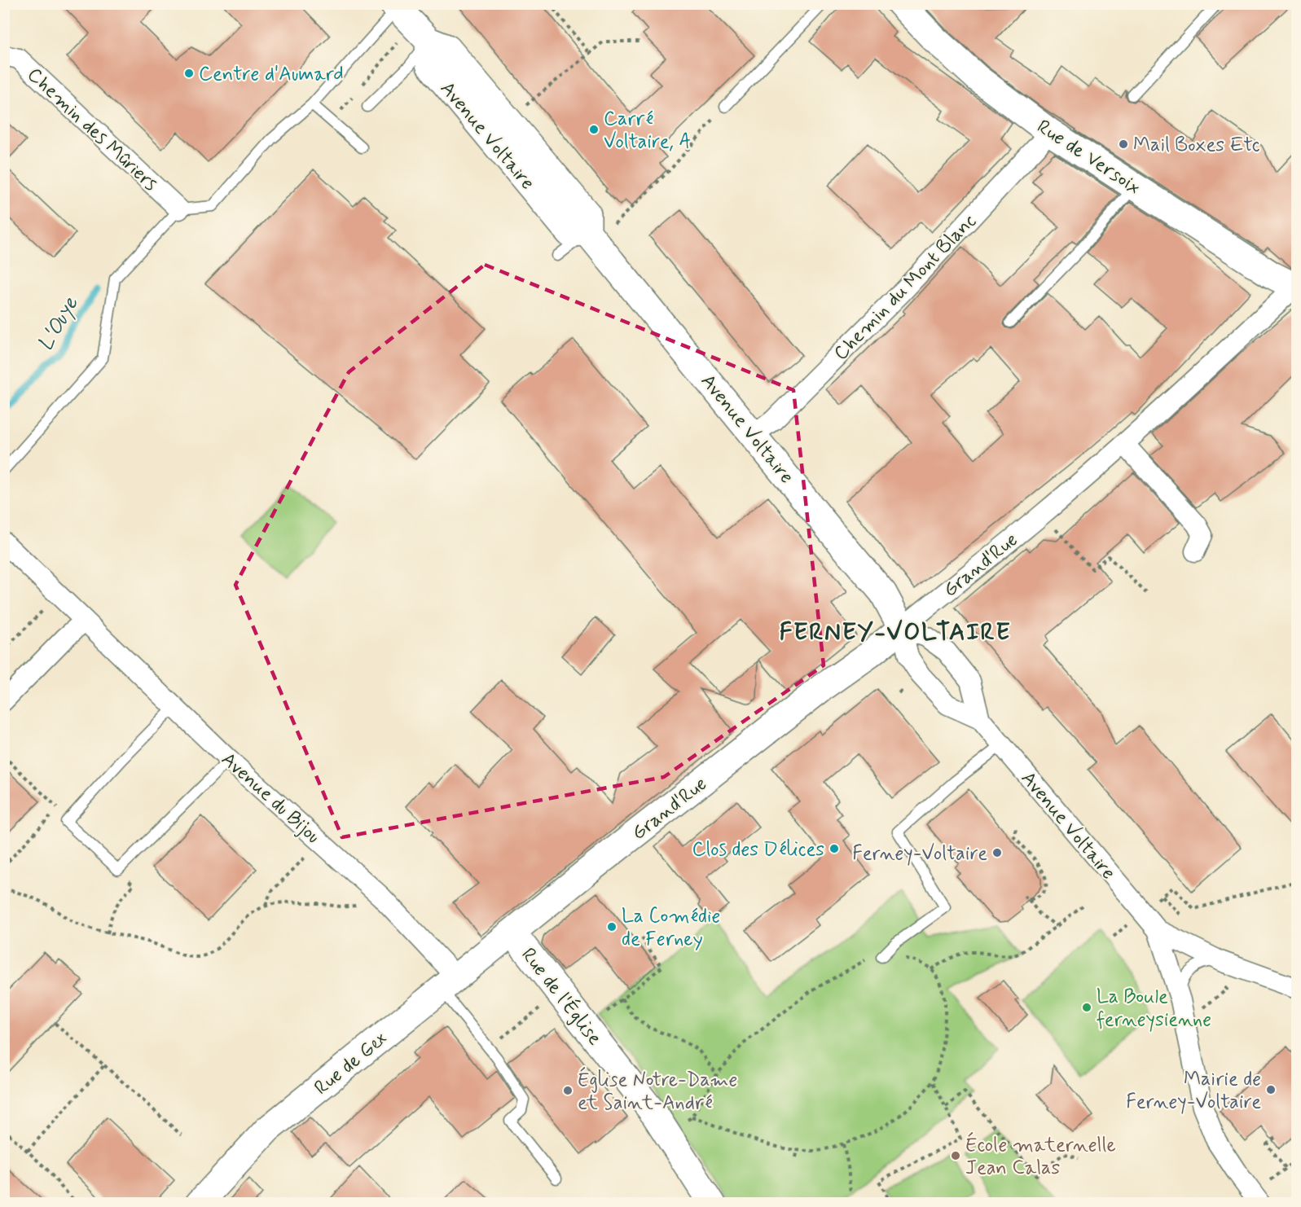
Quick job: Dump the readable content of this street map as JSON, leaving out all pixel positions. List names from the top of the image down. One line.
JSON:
{"streets":{"main road":["Avenue Voltaire","Rue de Versoix","Grand'Rue","Rue de l'Église","Rue de Gex"],"street":["Chemin des Mûriers","Chemin du Mont Blanc","Avenue du Bijou"]},"crossings":[["Avenue Voltaire","Chemin du Mont Blanc"],["Avenue Voltaire","Grand'Rue"],["Rue de Versoix","Chemin du Mont Blanc"],["Rue de Versoix","Grand'Rue"],["Grand'Rue","Rue de l'Église"],["Grand'Rue","Rue de Gex"],["Avenue du Bijou","Rue de Gex"],["Rue de l'Église","Rue de Gex"]],"districts":["FERNEY-VOLTAIRE"],"water":["L'Ouye"],"places":["Centre d'Aumard","Carré Voltaire, A","Mail Boxes Etc","Clos des Délices","Ferney-Voltaire","La Comédie de Ferney","La Boule ferneysienne","Mairie de Ferney-Voltaire","Église Notre-Dame et Saint-André","École maternelle Jean Calas"]}
